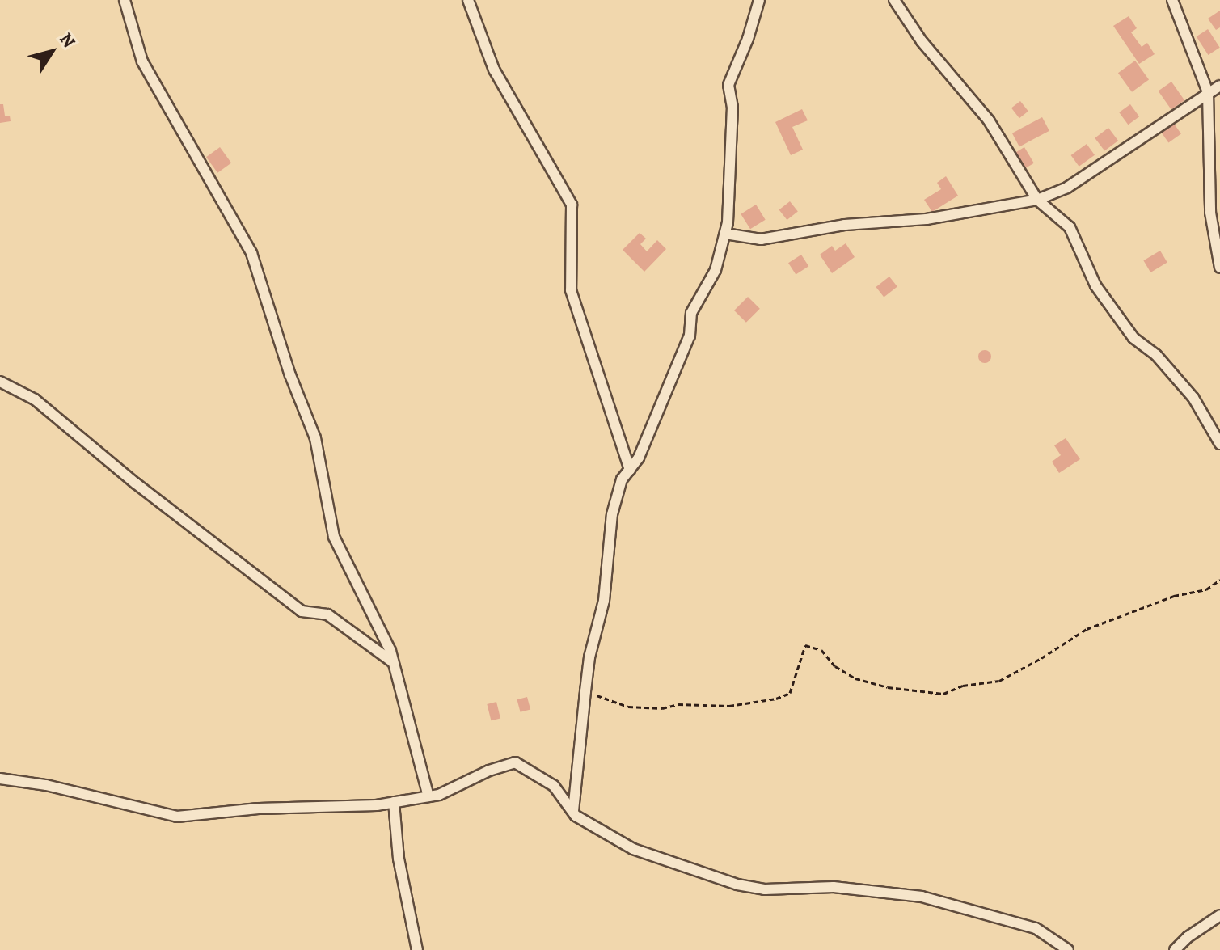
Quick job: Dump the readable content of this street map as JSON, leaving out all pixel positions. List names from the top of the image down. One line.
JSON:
{"north":"top right"}
